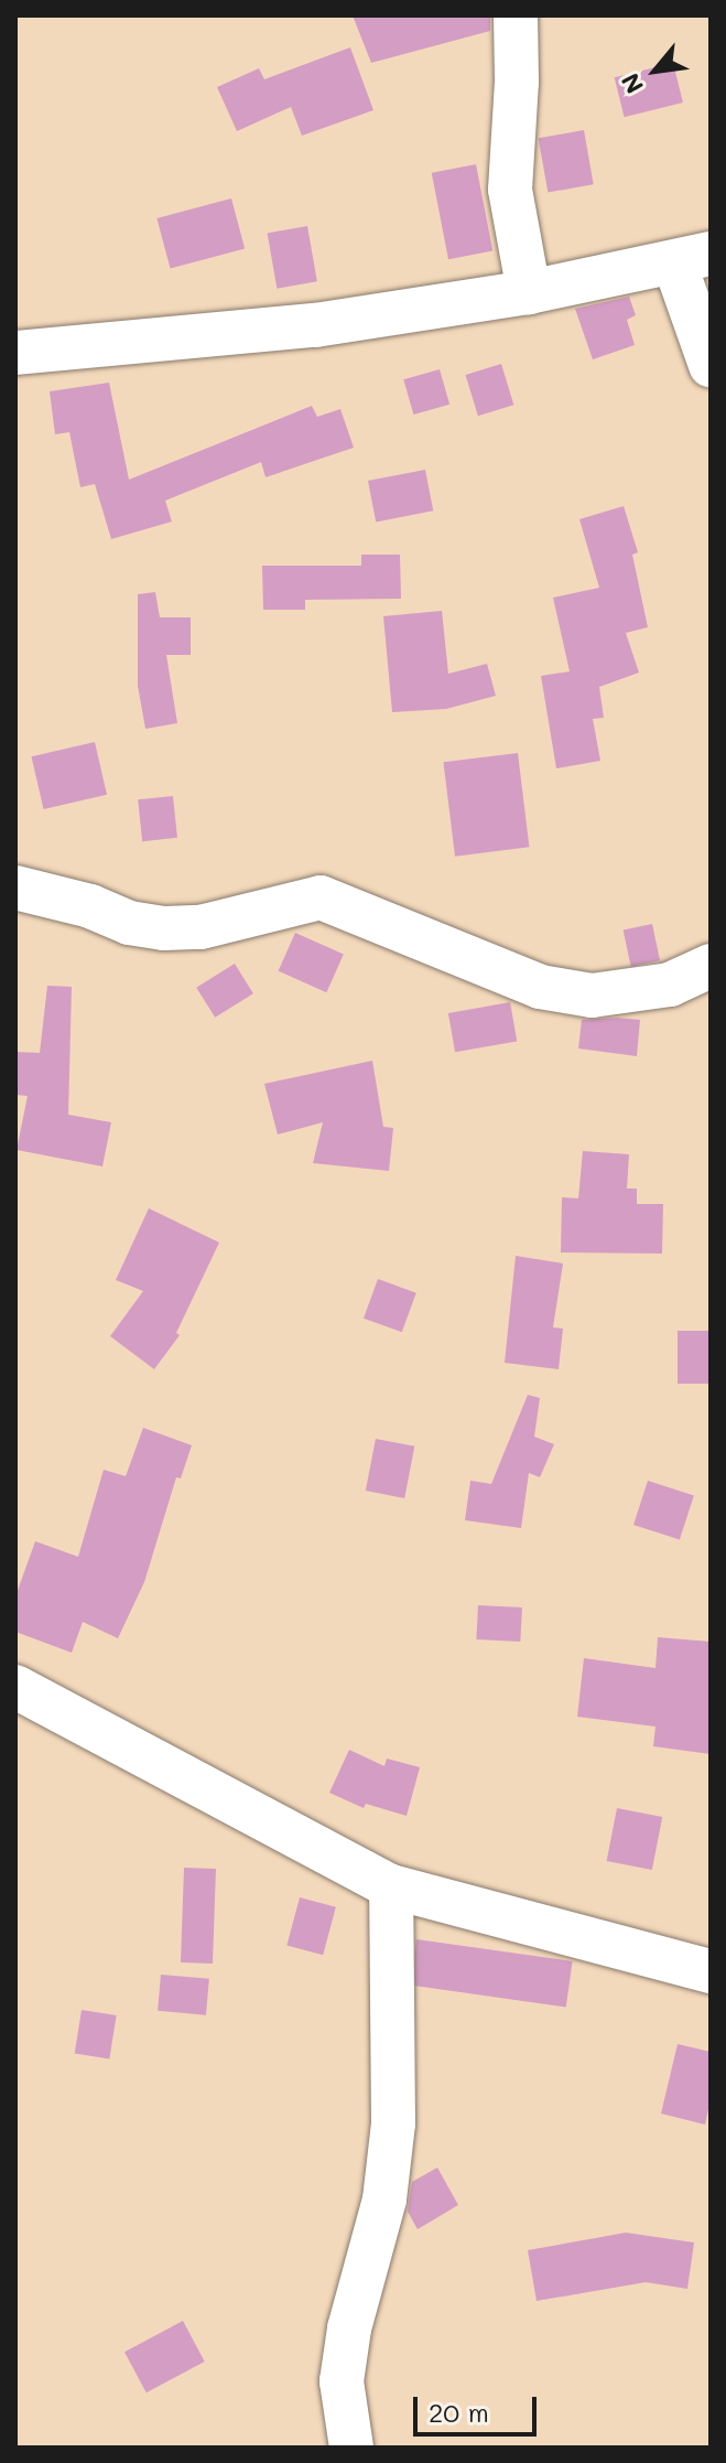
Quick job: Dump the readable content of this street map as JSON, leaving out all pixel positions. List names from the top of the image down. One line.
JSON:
{"scale_bar":"20 m","north":"bottom left"}
